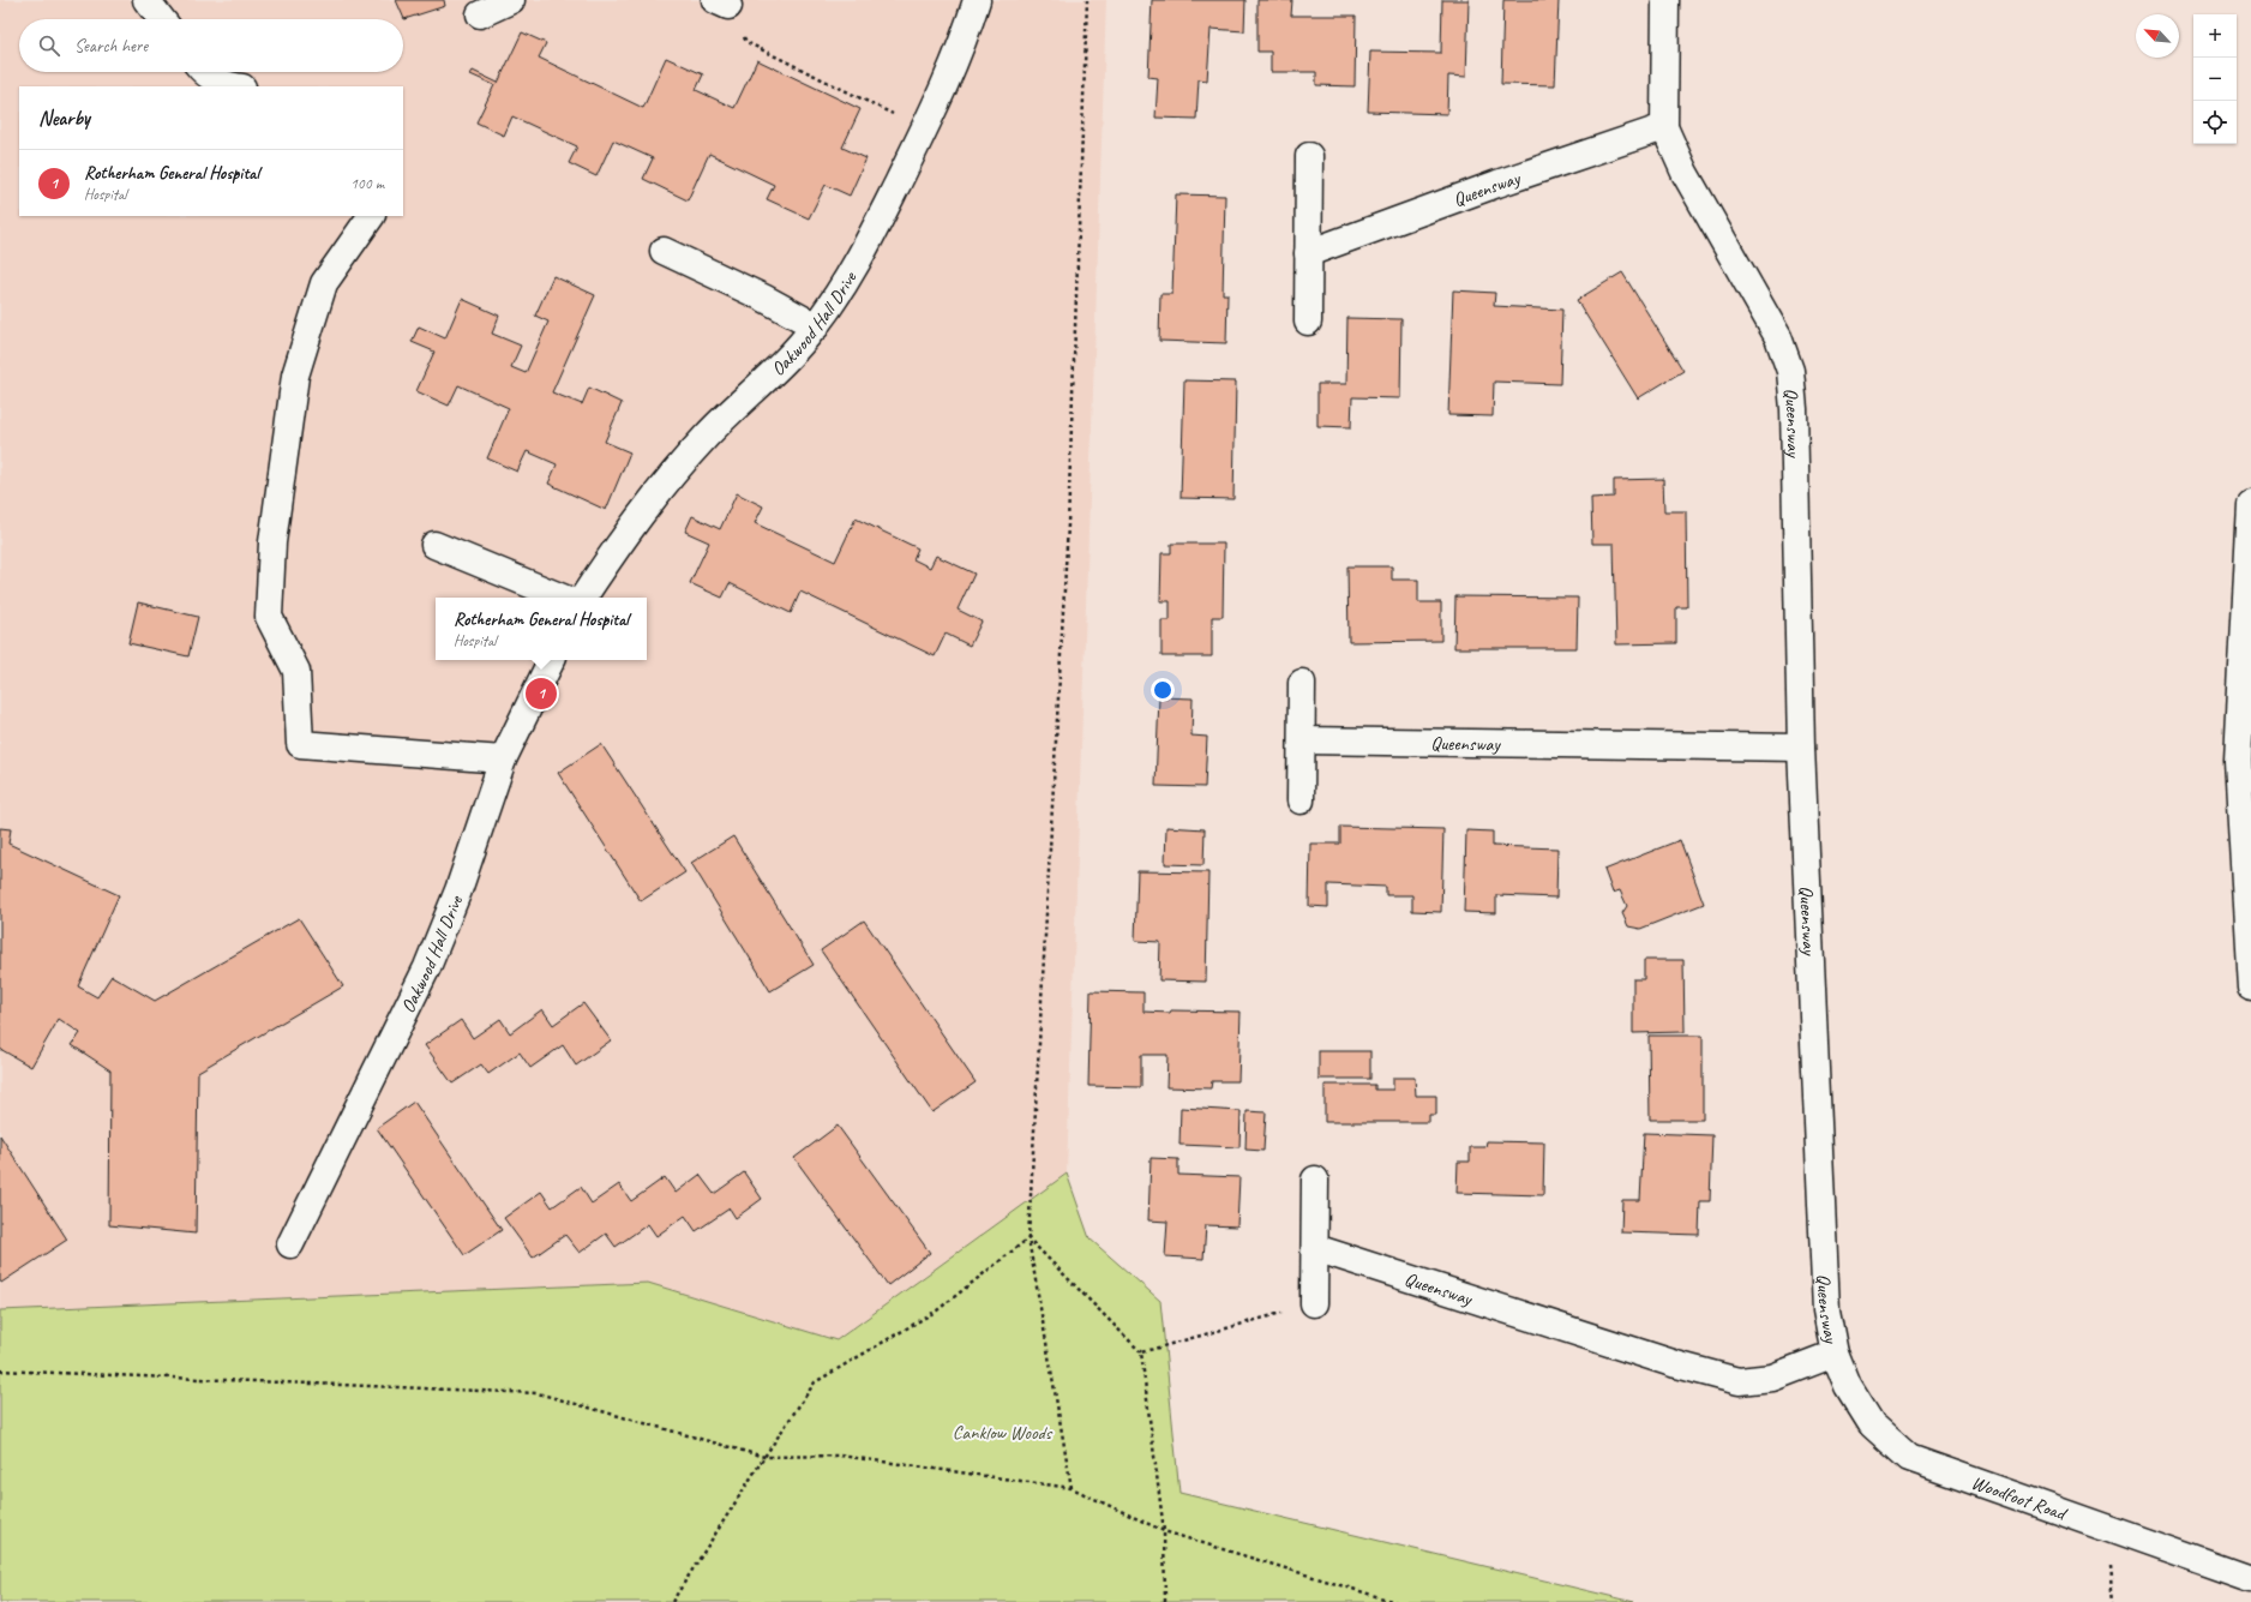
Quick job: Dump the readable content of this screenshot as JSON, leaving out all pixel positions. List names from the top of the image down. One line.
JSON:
{"streets":{"street":["Queensway","Oakwood Hall Drive","Woodfoot Road"]},"crossings":[["Queensway","Woodfoot Road"]],"parks":["Canklow Woods"],"north":"top left","page":{"map_buttons":["+","−"],"search":"Search here","heading":"Nearby","list":[{"mark":"1","name":"Rotherham General Hospital","note":"Hospital","value":"100 m"}],"popup":["Rotherham General Hospital","Hospital"],"pins":"1"}}
